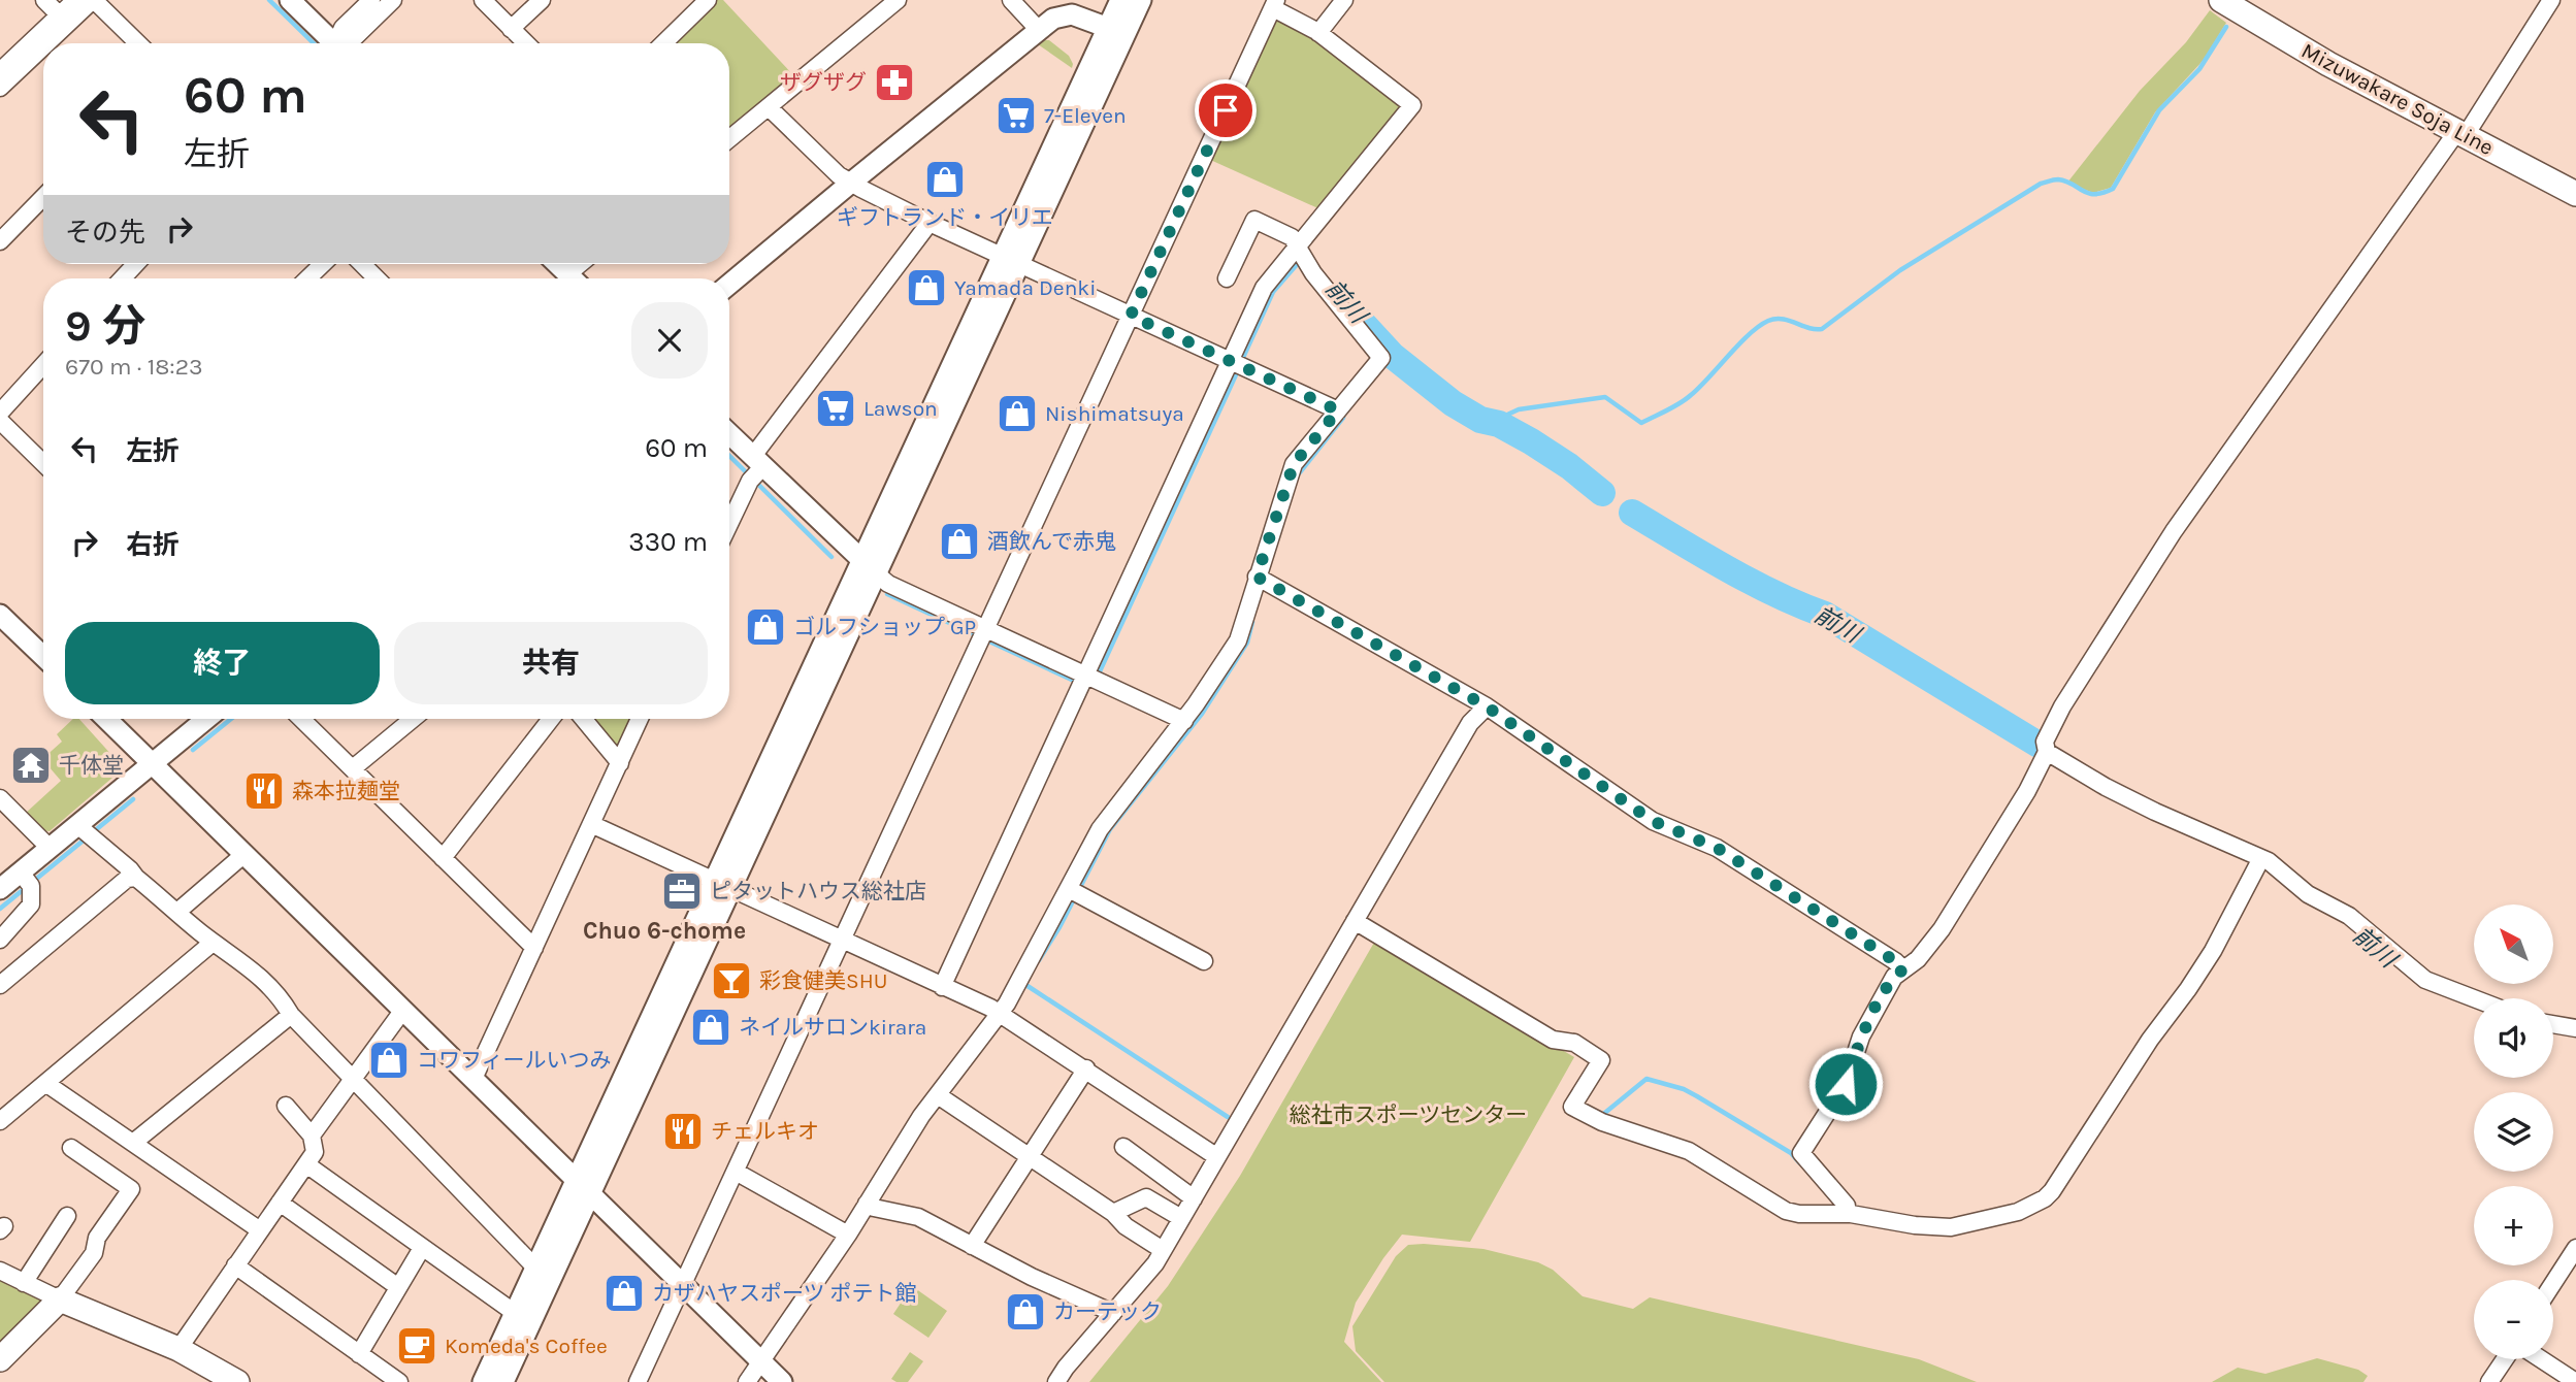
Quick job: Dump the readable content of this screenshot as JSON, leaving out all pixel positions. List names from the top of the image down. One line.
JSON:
{"streets":{"main road":["Mizuwakare Soja Line"]},"districts":["Chuo 6-chome"],"water":["前川"],"parks":["総社市スポーツセンター"],"places":{"pharmacy":["ザグザグ"],"supermarket":["7-Eleven","Lawson"],"shop":["ギフトランド・イリエ","Yamada Denki","Nishimatsuya","酒飲んで赤鬼","ゴルフショップ GP","ネイルサロンkirara","コワフィールいつみ","カザハヤスポーツ ポテト館","カーテック"],"temple":["千体堂"],"restaurant":["森本拉麺堂","チェルキオ"],"office":["ピタットハウス総社店"],"bar":["彩食健美SHU"],"cafe":["Komeda's Coffee"]},"north":"top left","page":{"turn":["60 m","左折"],"then":"その先","heading":["9 分","670 m · 18:23"],"list":[{"name":"左折","value":"60 m"},{"name":"右折","value":"330 m"}],"buttons":["終了","共有"],"map_buttons":["+","−"]}}
